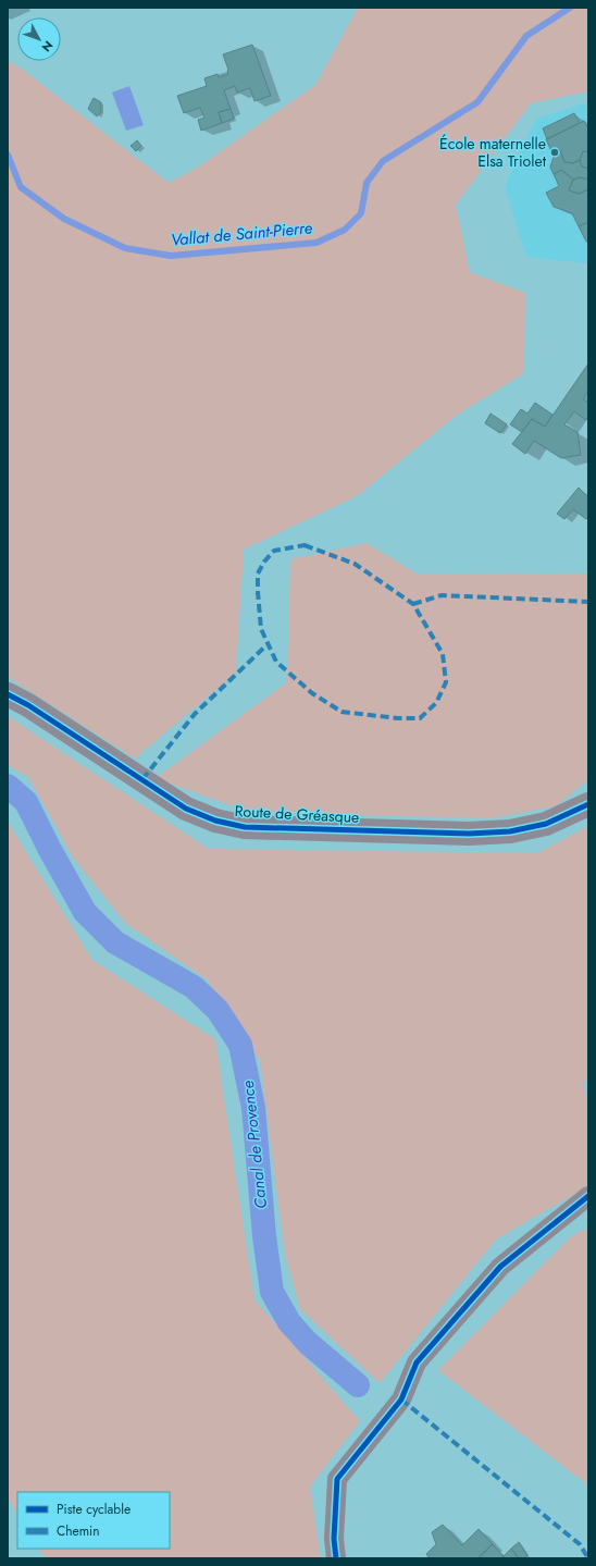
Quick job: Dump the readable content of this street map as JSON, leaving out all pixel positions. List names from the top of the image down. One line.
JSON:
{"streets":{"street":["Route de Gréasque"]},"water":["Vallat de Saint-Pierre","Canal de Provence"],"places":["École maternelle Elsa Triolet"],"legend":["Piste cyclable","Chemin"],"north":"bottom right"}
